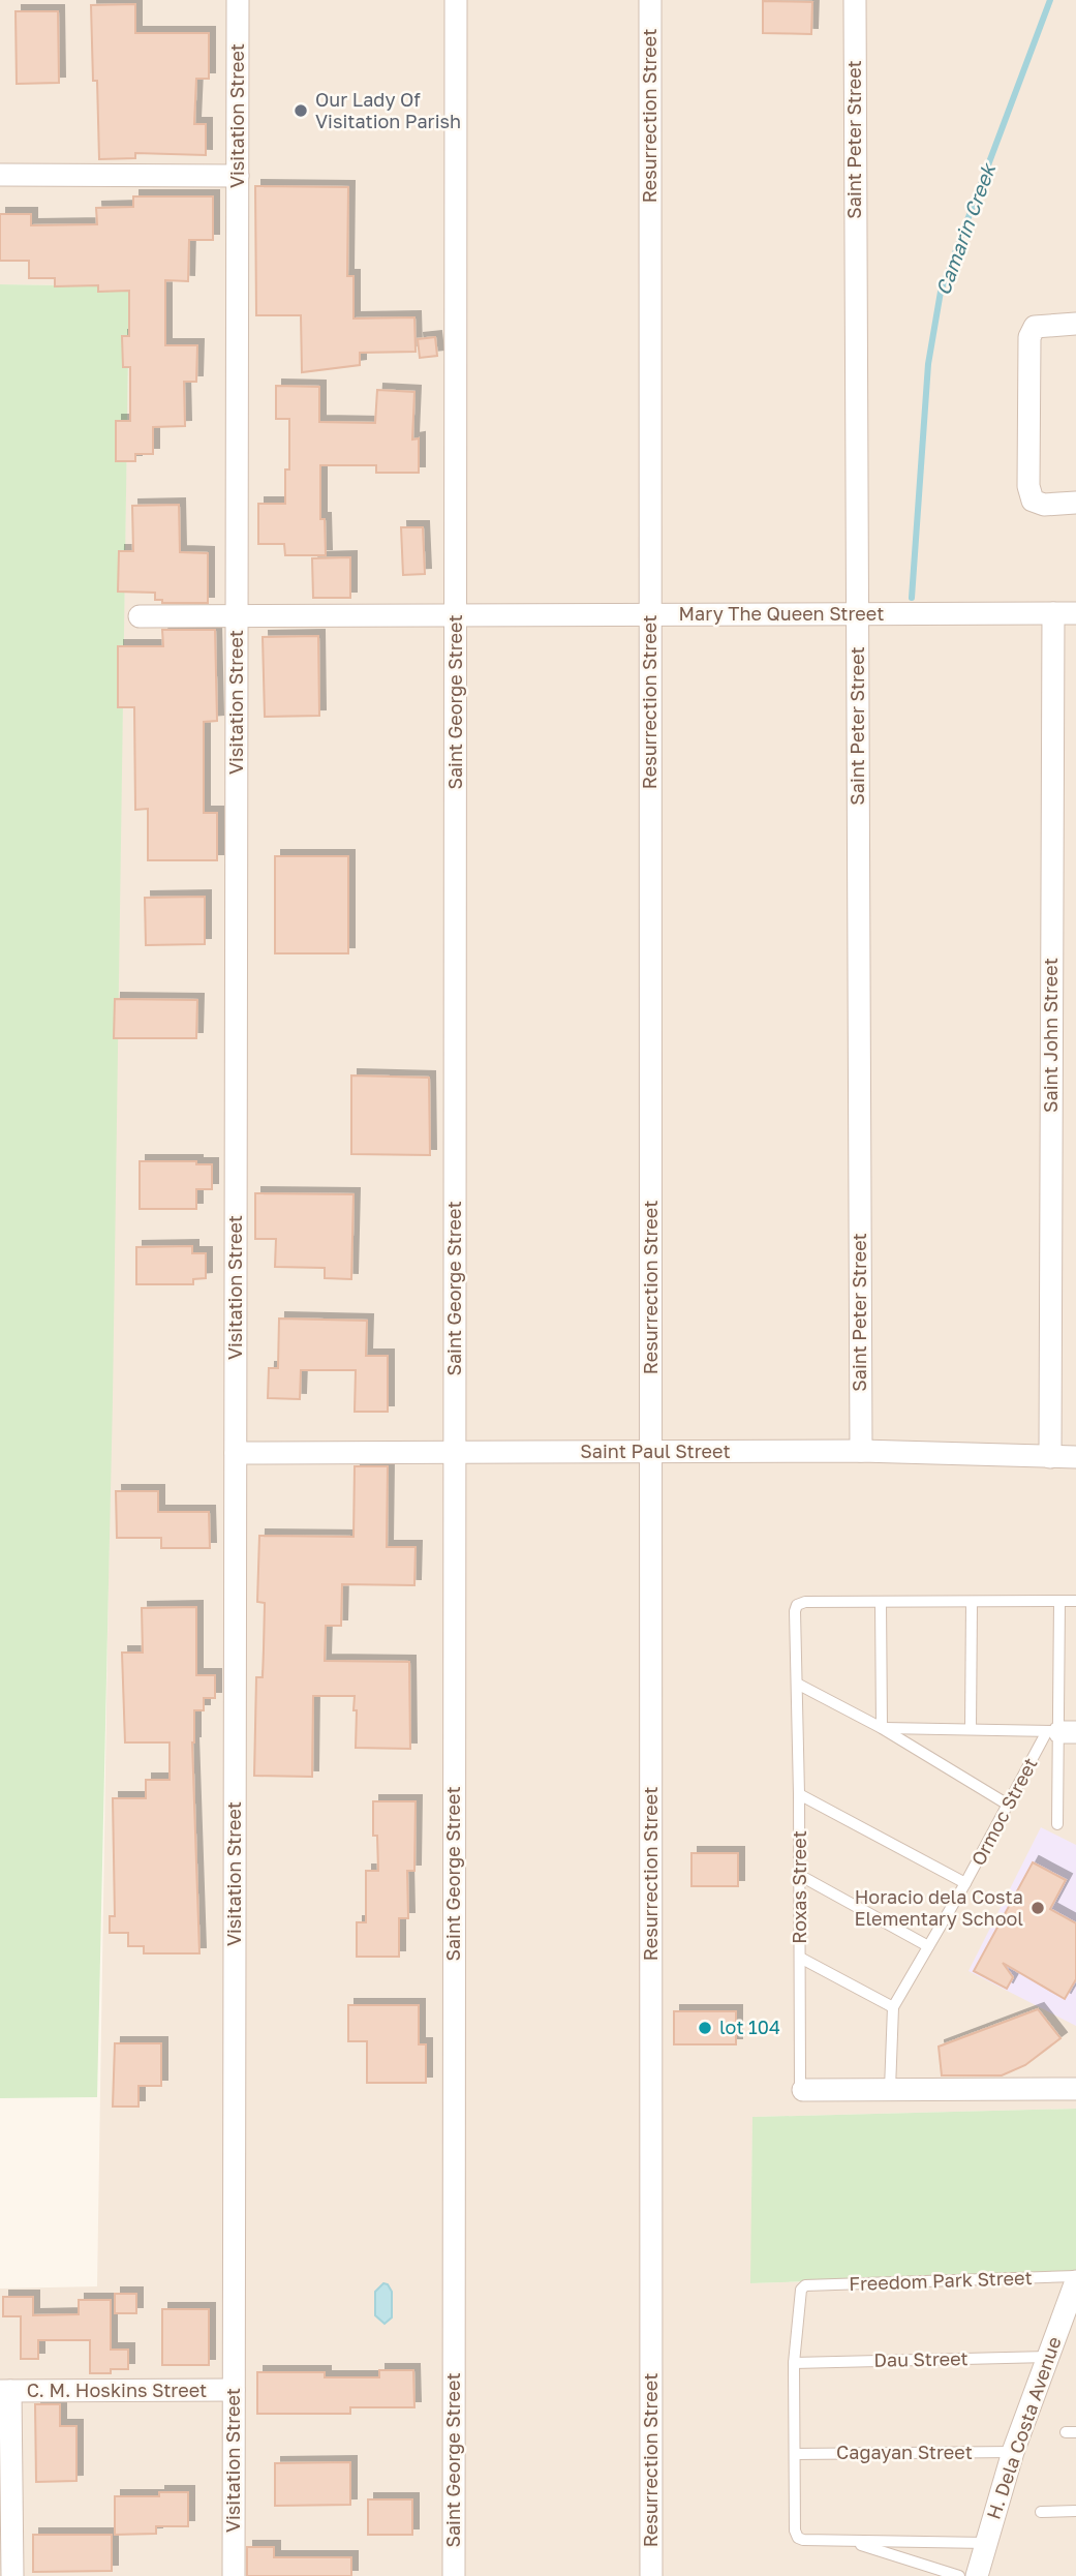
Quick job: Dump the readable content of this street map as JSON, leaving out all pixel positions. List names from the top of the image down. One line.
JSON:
{"streets":{"street":["Visitation Street","Resurrection Street","Saint Peter Street","Mary The Queen Street","Saint George Street","Saint John Street","Saint Paul Street","C. M. Hoskins Street","H. Dela Costa Avenue"],"lane":["Ormoc Street","Roxas Street","Freedom Park Street","Dau Street","Cagayan Street"]},"crossings":[["Visitation Street","Mary The Queen Street"],["Visitation Street","Saint Paul Street"],["Visitation Street","C. M. Hoskins Street"],["Resurrection Street","Mary The Queen Street"],["Resurrection Street","Saint Paul Street"],["Saint Peter Street","Mary The Queen Street"],["Saint Peter Street","Saint Paul Street"],["Mary The Queen Street","Saint George Street"],["Mary The Queen Street","Saint John Street"],["Saint George Street","Saint Paul Street"],["Saint John Street","Saint Paul Street"],["Freedom Park Street","Dau Street"],["Freedom Park Street","H. Dela Costa Avenue"],["Dau Street","H. Dela Costa Avenue"],["H. Dela Costa Avenue","Cagayan Street"]],"water":["Camarin Creek"],"places":["Our Lady Of Visitation Parish","Horacio dela Costa Elementary School","lot 104"]}
